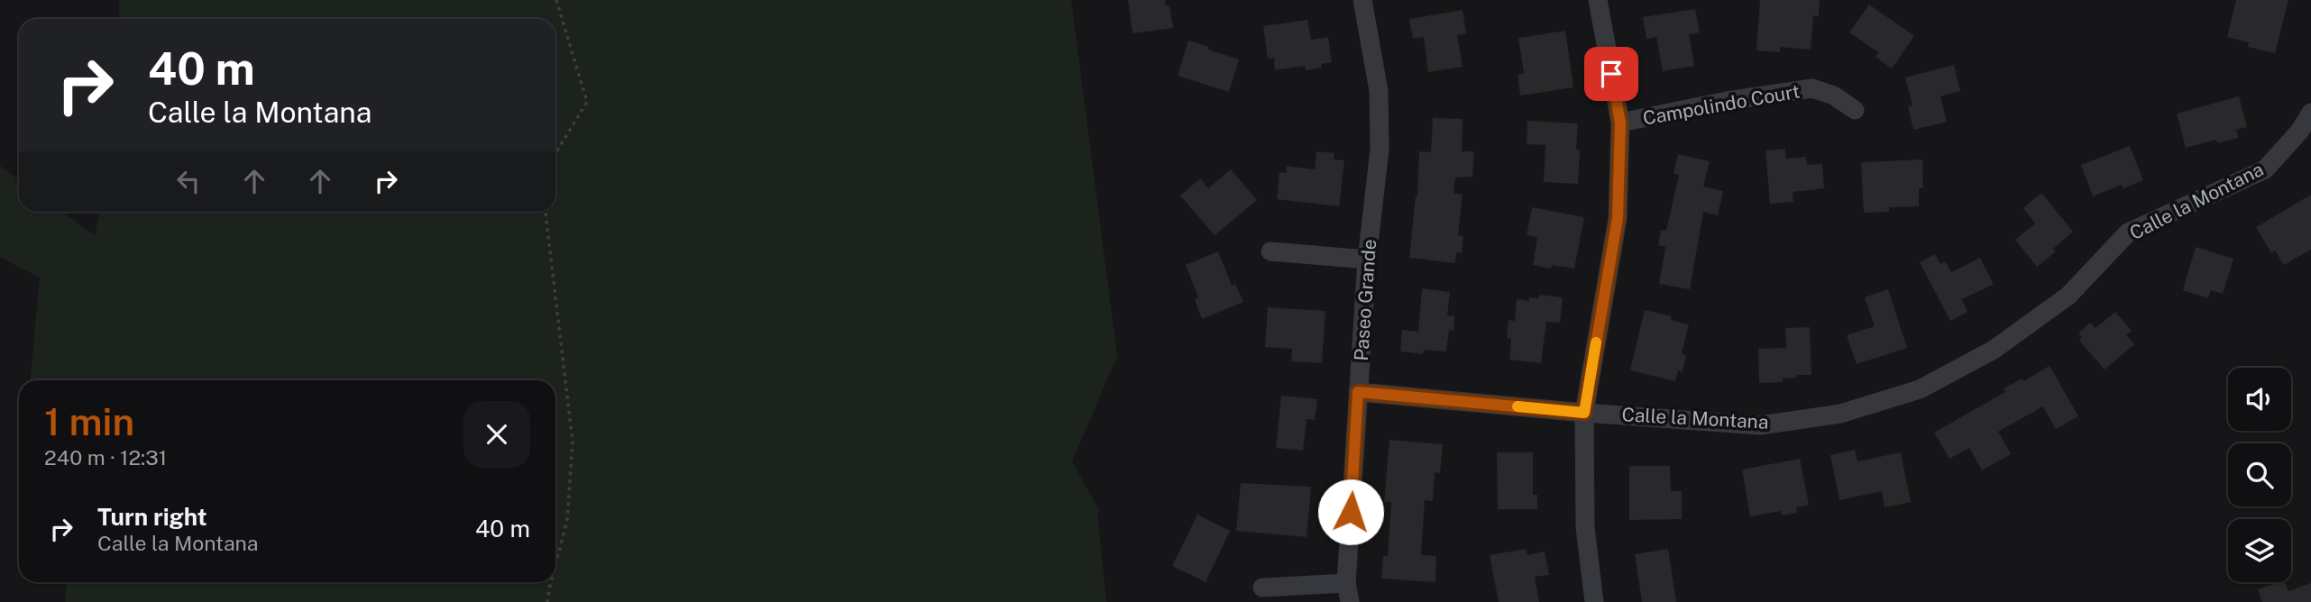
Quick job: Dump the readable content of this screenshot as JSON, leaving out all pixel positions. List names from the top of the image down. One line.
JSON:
{"streets":{"street":["Campolindo Court","Calle la Montana","Paseo Grande"]},"crossings":[["Calle la Montana","Paseo Grande"]],"page":{"turn":["40 m","Calle la Montana"],"heading":["1 min","240 m · 12:31"],"list":[{"name":"Turn right","note":"Calle la Montana","value":"40 m"}]}}
